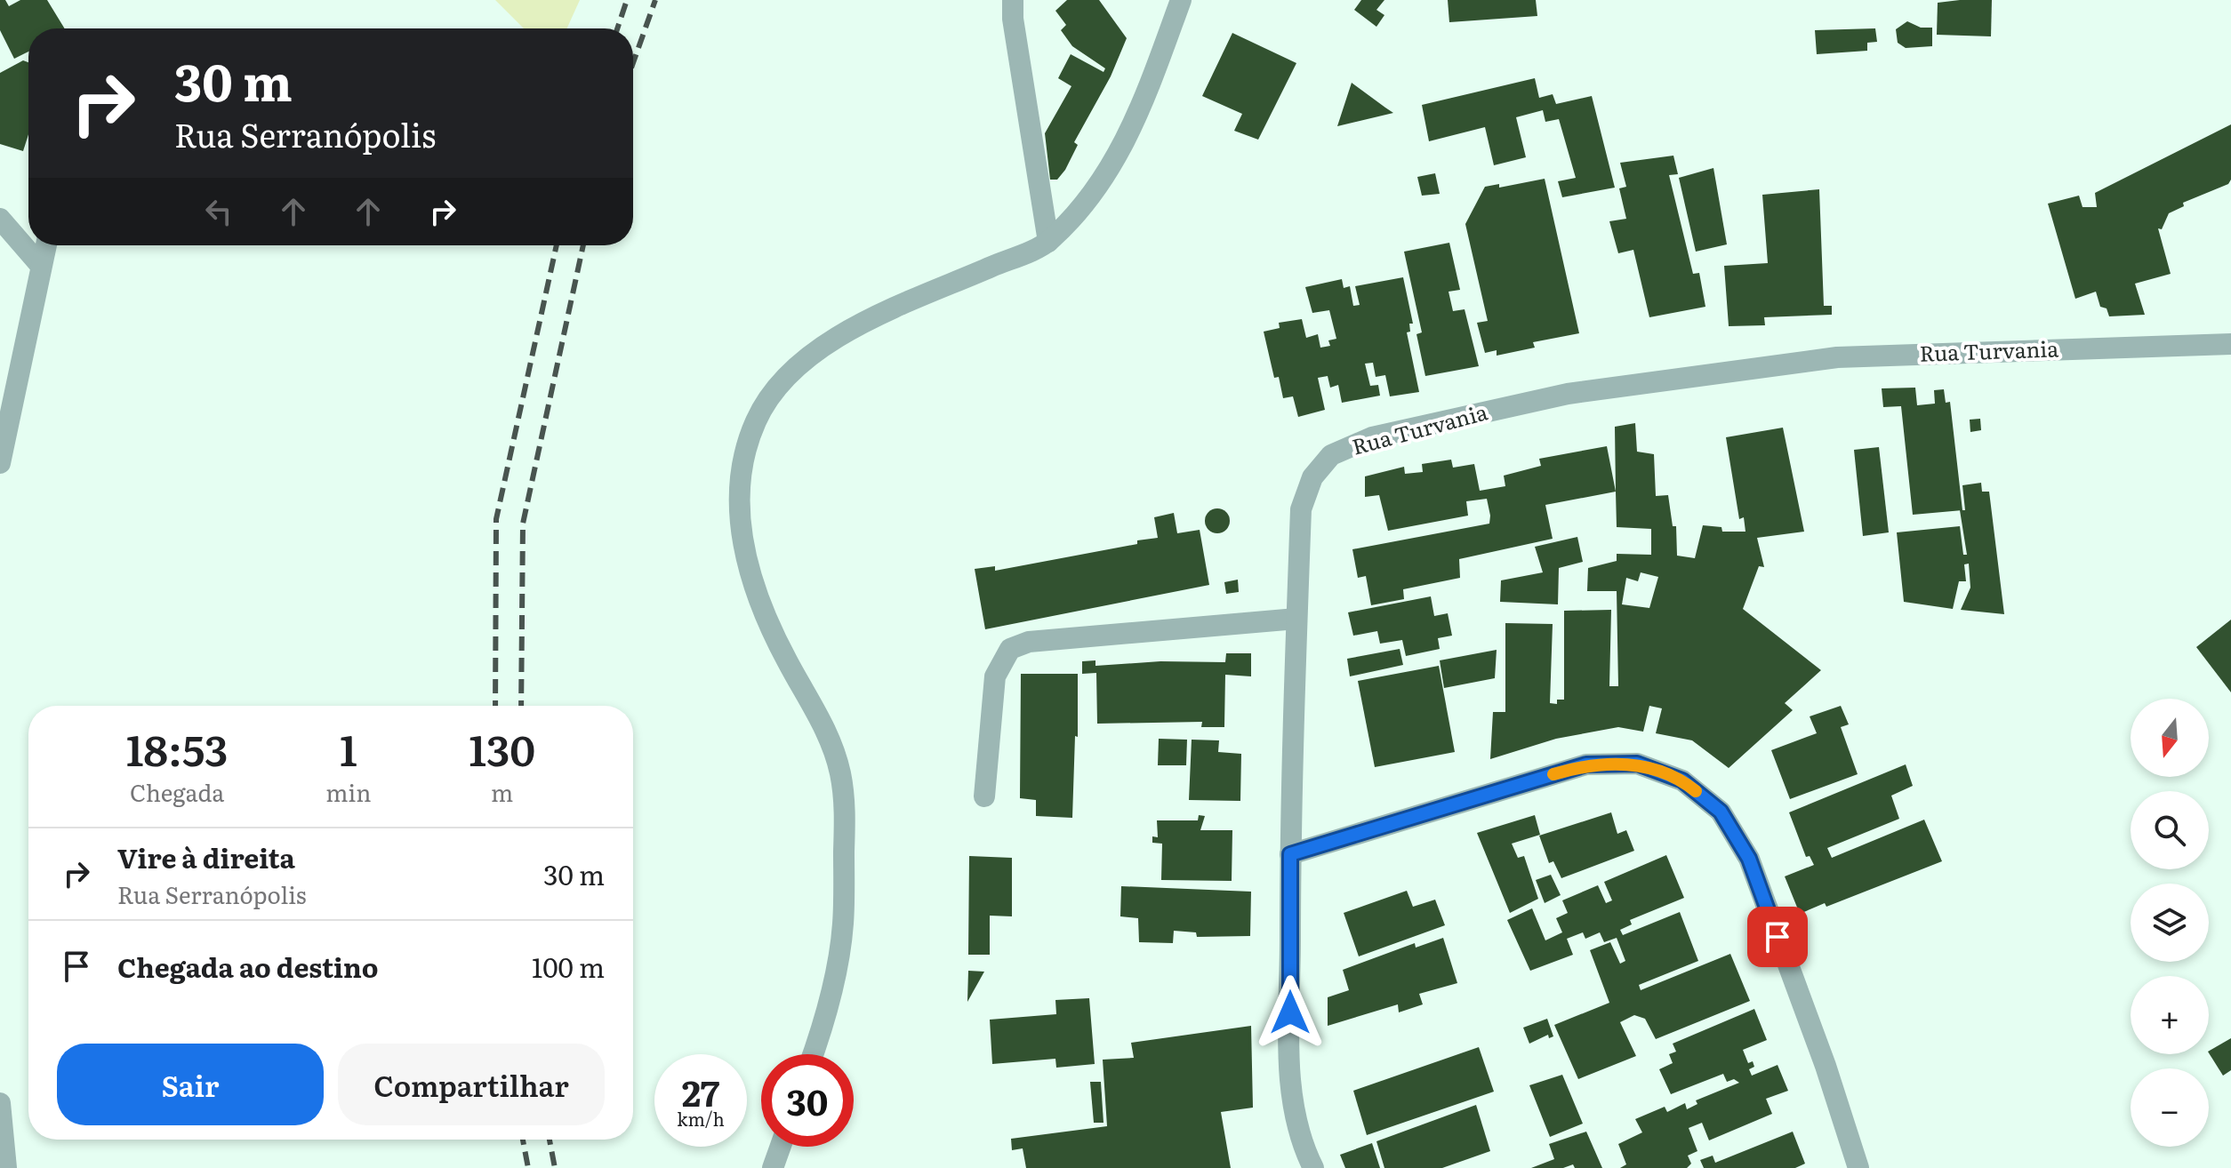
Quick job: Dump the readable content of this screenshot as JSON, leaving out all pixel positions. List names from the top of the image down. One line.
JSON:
{"streets":{"street":["Rua Turvania"]},"north":"bottom","page":{"turn":["30 m","Rua Serranópolis"],"map_buttons":["+","−"],"eta":["18:53","Chegada","1","min","130","m"],"list":[{"name":"Vire à direita","note":"Rua Serranópolis","value":"30 m"},{"name":"Chegada ao destino","value":"100 m"}],"buttons":["Sair","Compartilhar"],"speed":"27 km/h","limit":"30"}}
